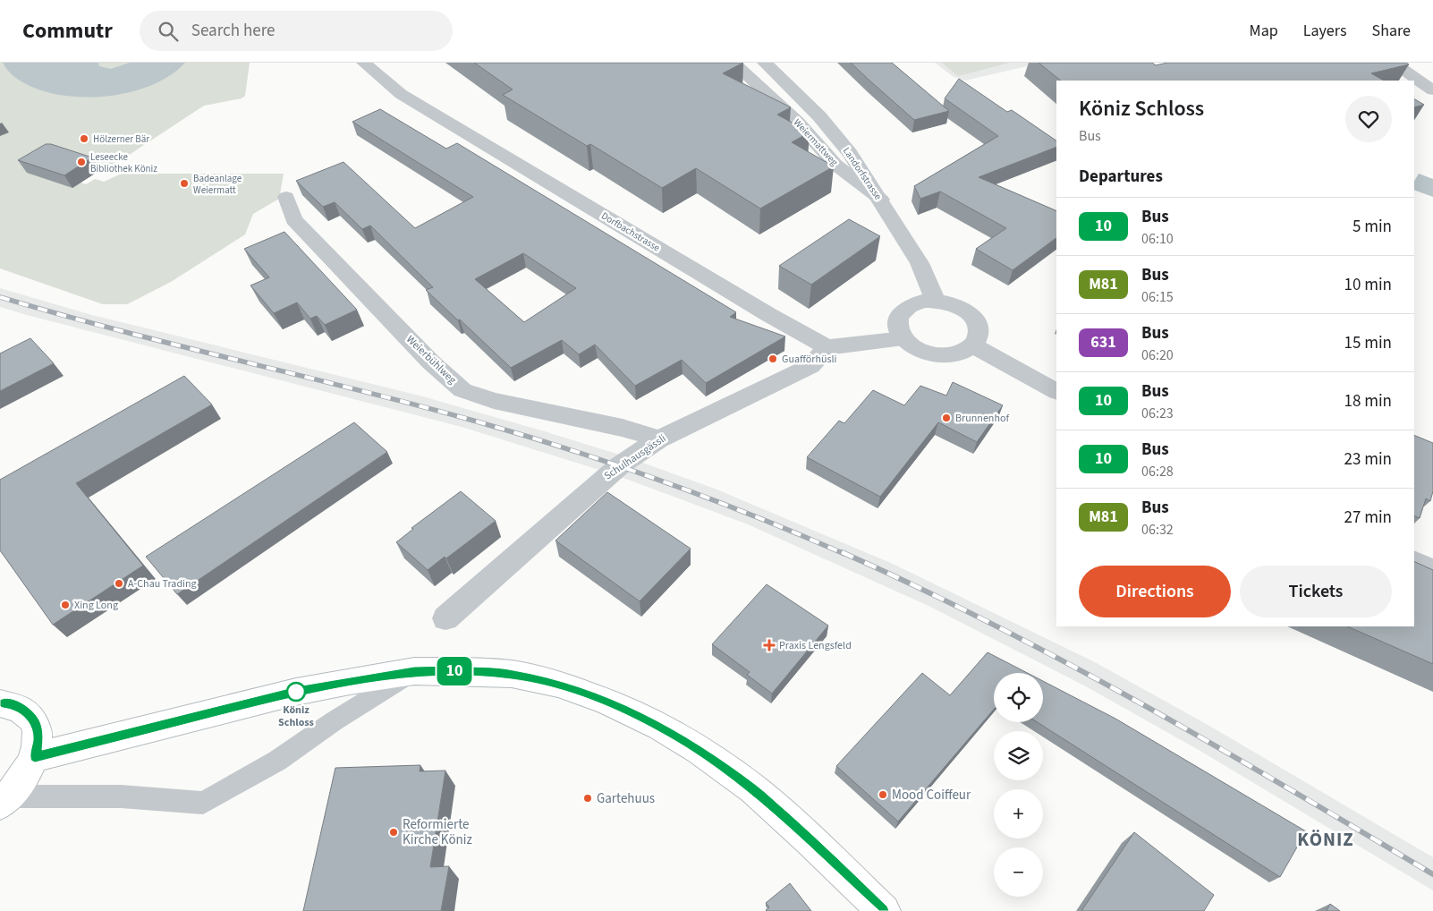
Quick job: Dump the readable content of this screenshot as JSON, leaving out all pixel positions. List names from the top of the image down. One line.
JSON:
{"streets":{"street":["Weiermattweg","Landorfstrasse","Dorfbachstrasse","Weierbühlweg","Schulhausgässli"]},"crossings":[["Weiermattweg","Landorfstrasse"],["Dorfbachstrasse","Schulhausgässli"],["Weierbühlweg","Schulhausgässli"]],"districts":["KÖNIZ"],"places":{"other":["Hölzerner Bär","Leseecke Bibliothek Köniz","Badeanlage Weiermatt","Guafförhüsli","Brunnenhof","A-Chau Trading","Xing Long","Köniz Schloss","Mood Coiffeur","Gartehuus","Reformierte Kirche Köniz"],"health":["Praxis Lengsfeld"]},"lines":["bus line 10"],"page":{"header":"Commutr","search":"Search here","nav":["Map","Layers","Share"],"on_map":"10","heading":[["Köniz Schloss","Bus"],"Departures"],"list":[{"mark":"10","name":"Bus","note":"06:10","value":"5 min"},{"mark":"M81","name":"Bus","note":"06:15","value":"10 min"},{"mark":"631","name":"Bus","note":"06:20","value":"15 min"},{"mark":"10","name":"Bus","note":"06:23","value":"18 min"},{"mark":"10","name":"Bus","note":"06:28","value":"23 min"},{"mark":"M81","name":"Bus","note":"06:32","value":"27 min"}],"buttons":["Directions","Tickets"],"map_buttons":["+","−"]}}
